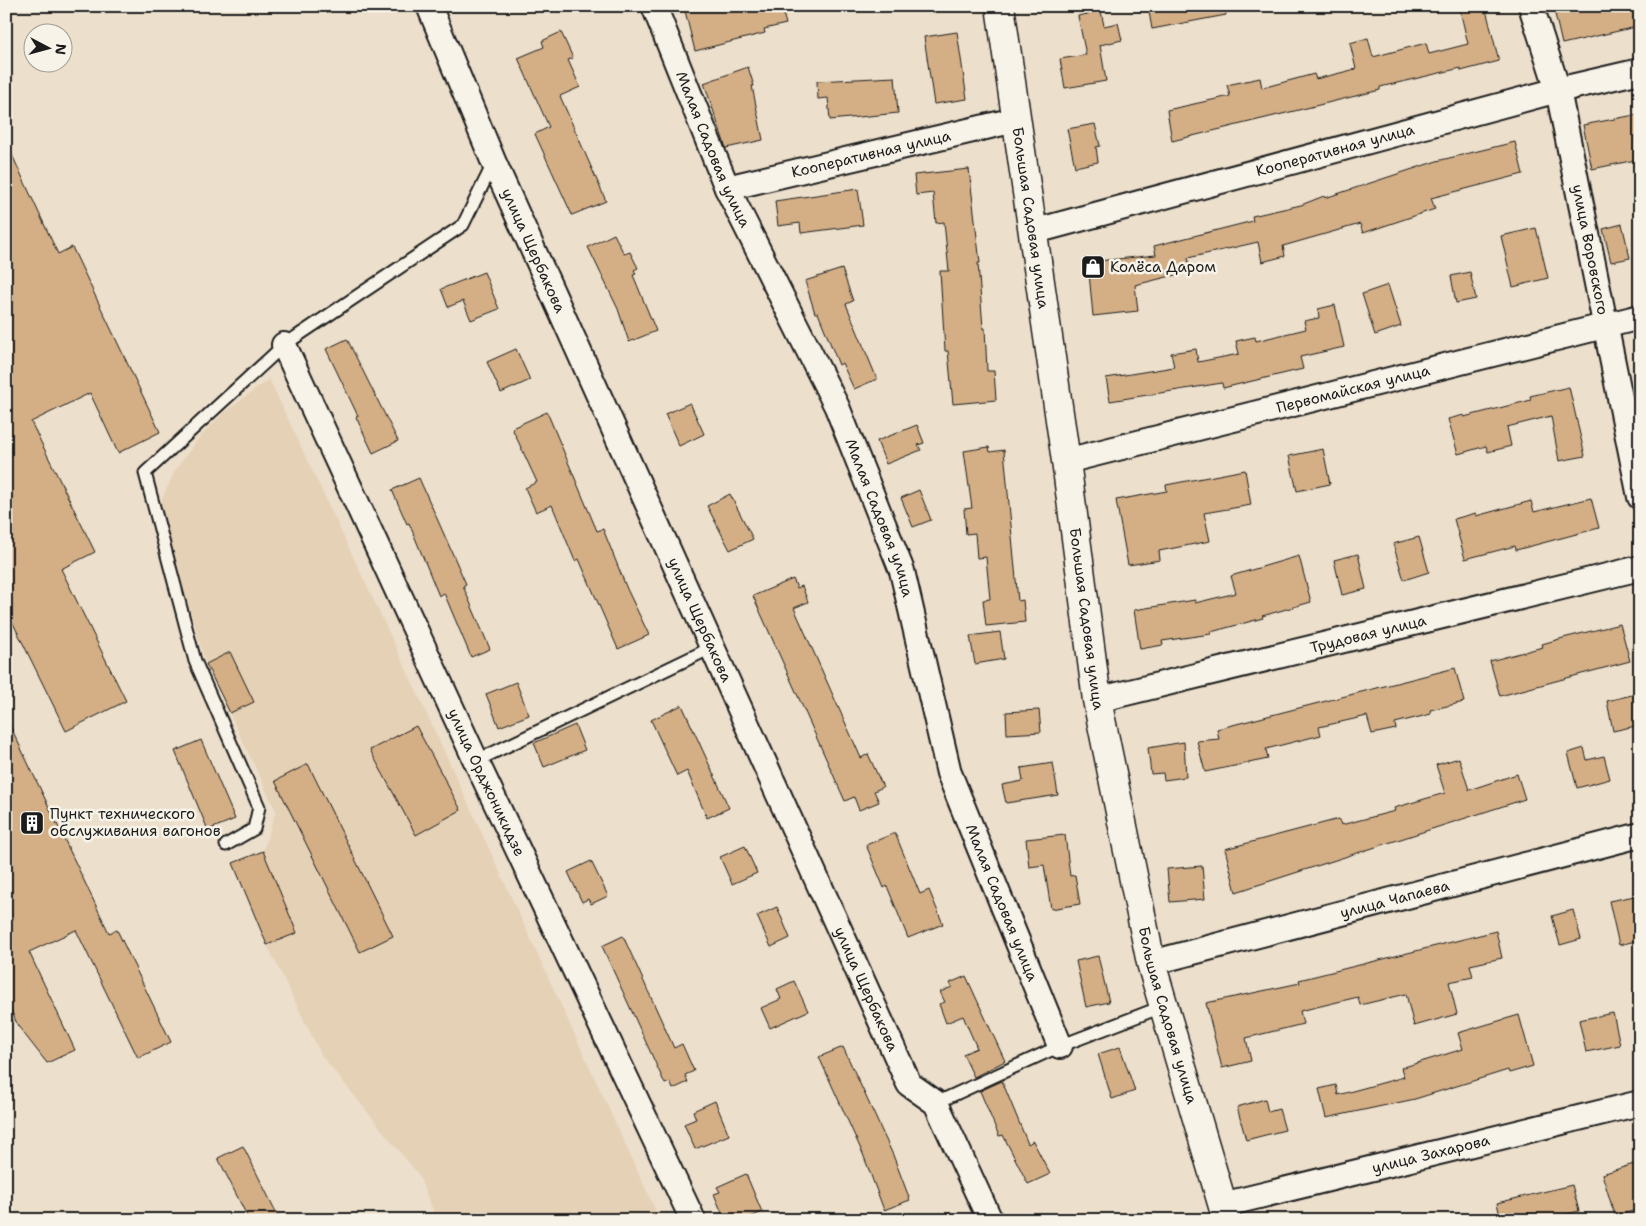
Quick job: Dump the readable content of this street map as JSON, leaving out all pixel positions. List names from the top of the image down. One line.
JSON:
{"streets":{"main road":["Большая Садовая улица"],"street":["Малая Садовая улица","Кооперативная улица","улица Воровского","улица Щербакова","Первомайская улица","Трудовая улица","улица Орджоникидзе","улица Чапаева","улица Захарова"]},"crossings":[["Малая Садовая улица","Кооперативная улица"],["Кооперативная улица","Большая Садовая улица"],["Кооперативная улица","улица Воровского"],["Большая Садовая улица","Первомайская улица"],["Большая Садовая улица","Трудовая улица"],["Большая Садовая улица","улица Чапаева"],["Большая Садовая улица","улица Захарова"],["улица Воровского","Первомайская улица"]],"places":{"shop":["Колёса Даром"],"building":["Пункт технического обслуживания вагонов"]},"north":"right"}
